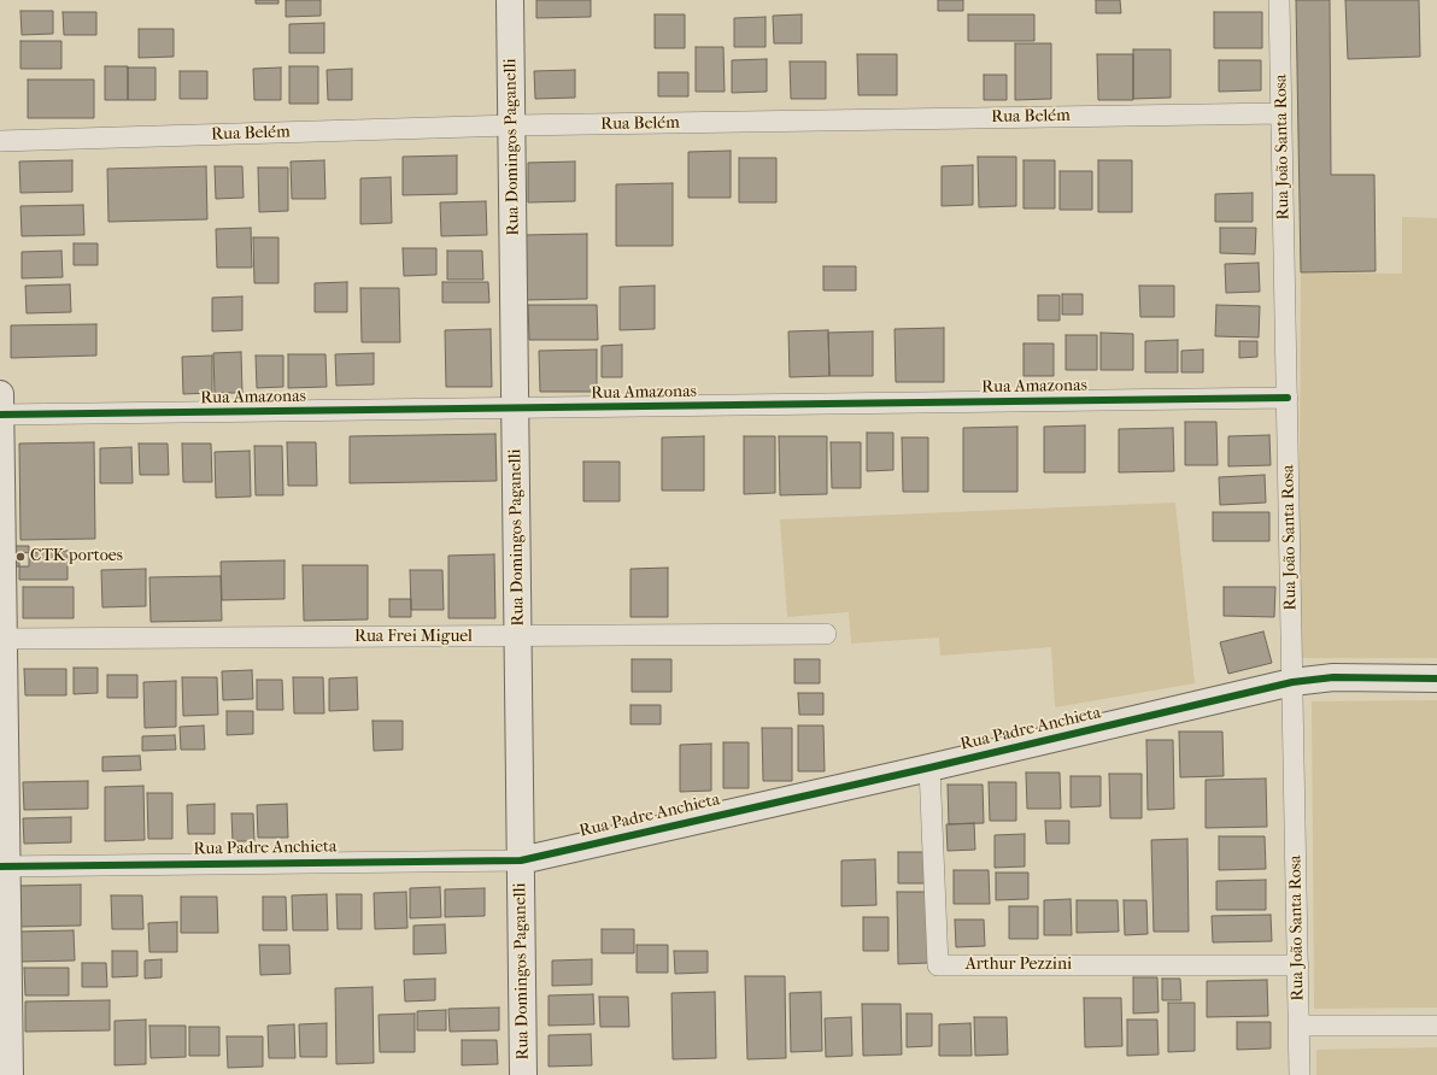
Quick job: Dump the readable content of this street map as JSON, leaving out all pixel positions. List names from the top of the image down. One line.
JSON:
{"streets":{"street":["Rua Belém","Rua Domingos Paganelli","Rua João Santa Rosa","Rua Amazonas","Rua Frei Miguel","Rua Padre Anchieta","Arthur Pezzini"]},"crossings":[["Rua Belém","Rua Domingos Paganelli"],["Rua Belém","Rua João Santa Rosa"],["Rua Domingos Paganelli","Rua Amazonas"],["Rua Domingos Paganelli","Rua Frei Miguel"],["Rua Domingos Paganelli","Rua Padre Anchieta"],["Rua João Santa Rosa","Rua Amazonas"],["Rua João Santa Rosa","Rua Padre Anchieta"],["Rua João Santa Rosa","Arthur Pezzini"],["Rua Padre Anchieta","Arthur Pezzini"]],"places":["CTK portoes"]}
